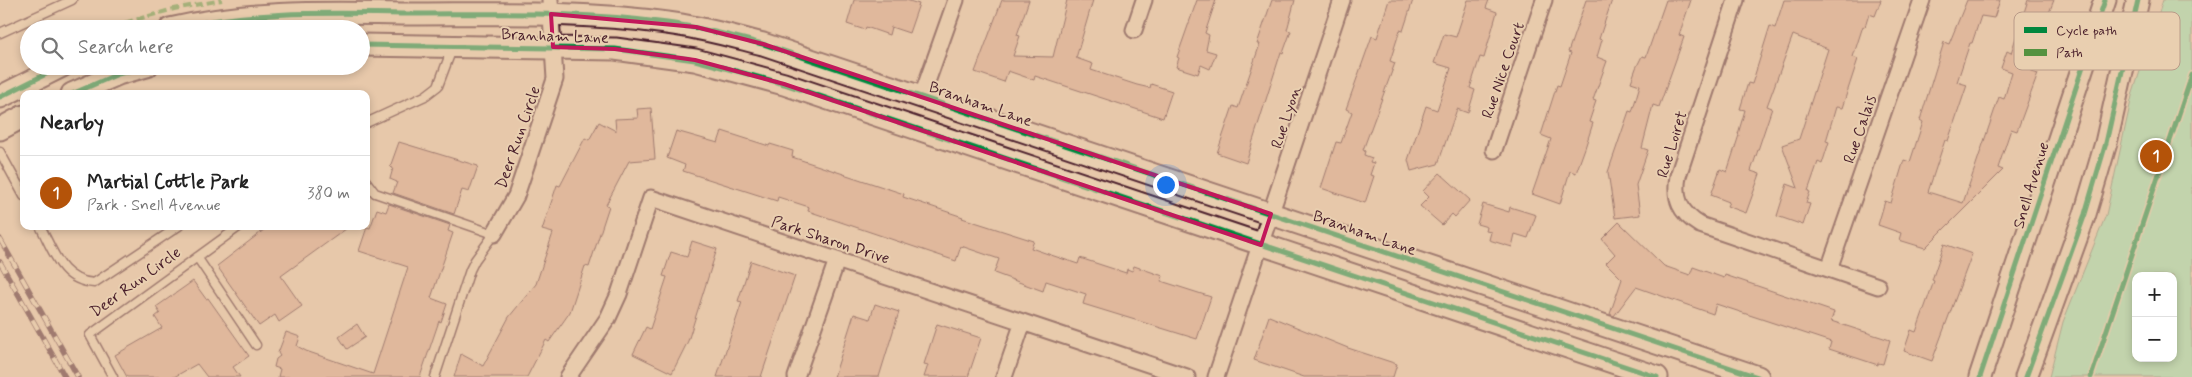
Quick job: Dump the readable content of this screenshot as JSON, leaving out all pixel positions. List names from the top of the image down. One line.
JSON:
{"streets":{"main road":["Branham Lane","Snell Avenue"],"street":["Rue Nice Court","Rue Lyon","Rue Calais","Deer Run Circle","Rue Loiret","Park Sharon Drive"]},"crossings":[["Branham Lane","Rue Lyon"],["Branham Lane","Deer Run Circle"],["Rue Calais","Rue Loiret"]],"legend":["Cycle path","Path"],"page":{"search":"Search here","heading":"Nearby","pins":"1","list":[{"mark":"1","name":"Martial Cottle Park","note":"Park · Snell Avenue","value":"380 m"}],"map_buttons":["+","−"]}}
